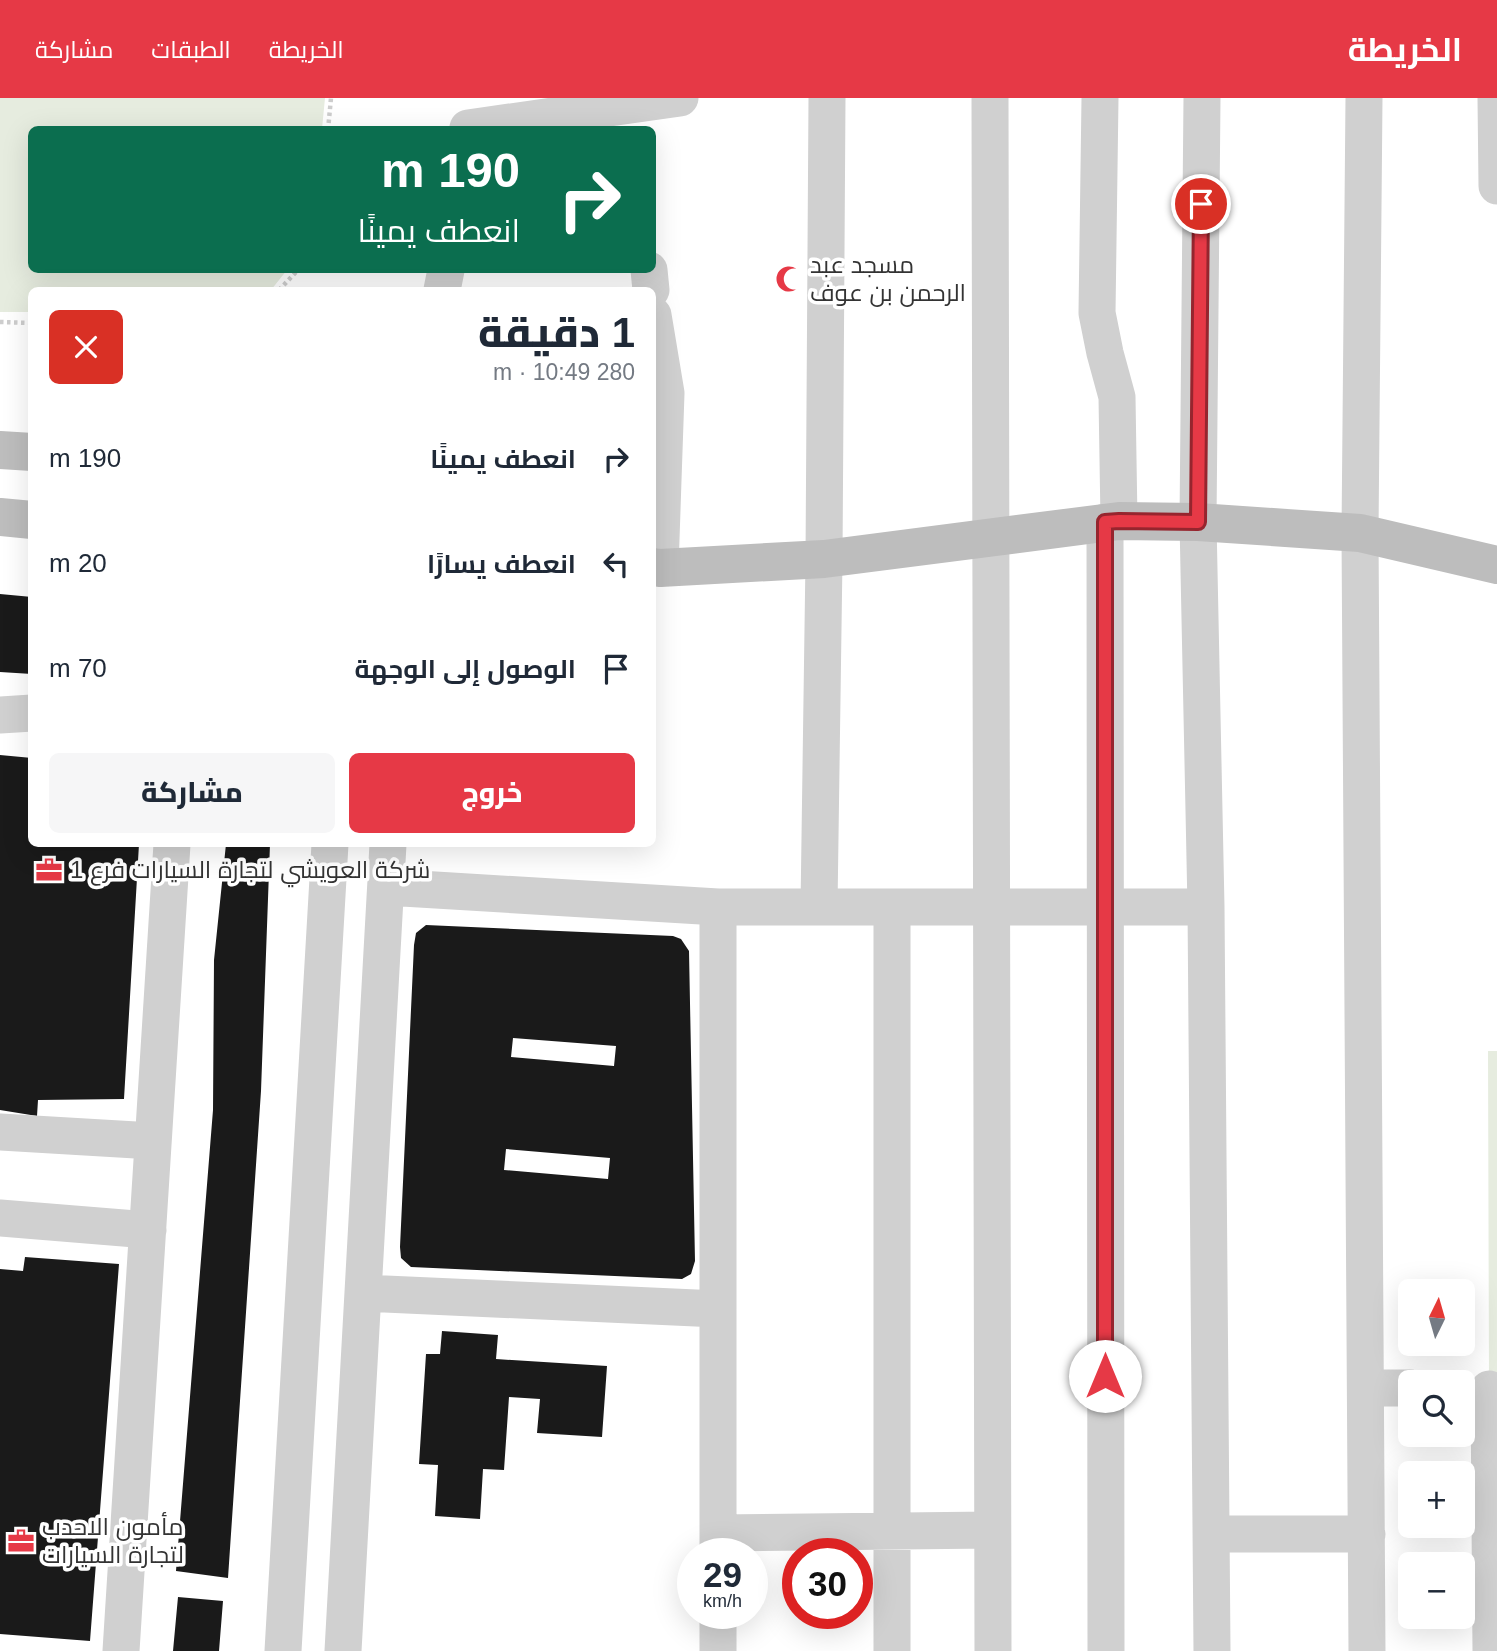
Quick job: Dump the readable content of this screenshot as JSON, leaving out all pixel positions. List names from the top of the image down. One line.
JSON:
{"places":{"mosque":["مسجد عبد الرحمن بن عوف"],"office":["شركة العويشي لتجارة السيارات فرع 1","مأمون الاحدب لتجارة السيارات"]},"north":"top","page":{"header":"الخريطة","nav":["الخريطة","الطبقات","مشاركة"],"turn":["190 m","انعطف يمينًا"],"heading":["1 دقيقة","280 m · 10:49"],"list":[{"name":"انعطف يمينًا","value":"190 m"},{"name":"انعطف يسارًا","value":"20 m"},{"name":"الوصول إلى الوجهة","value":"70 m"}],"buttons":["خروج","مشاركة"],"map_buttons":["+","−"],"speed":"29 km/h","limit":"30"}}
